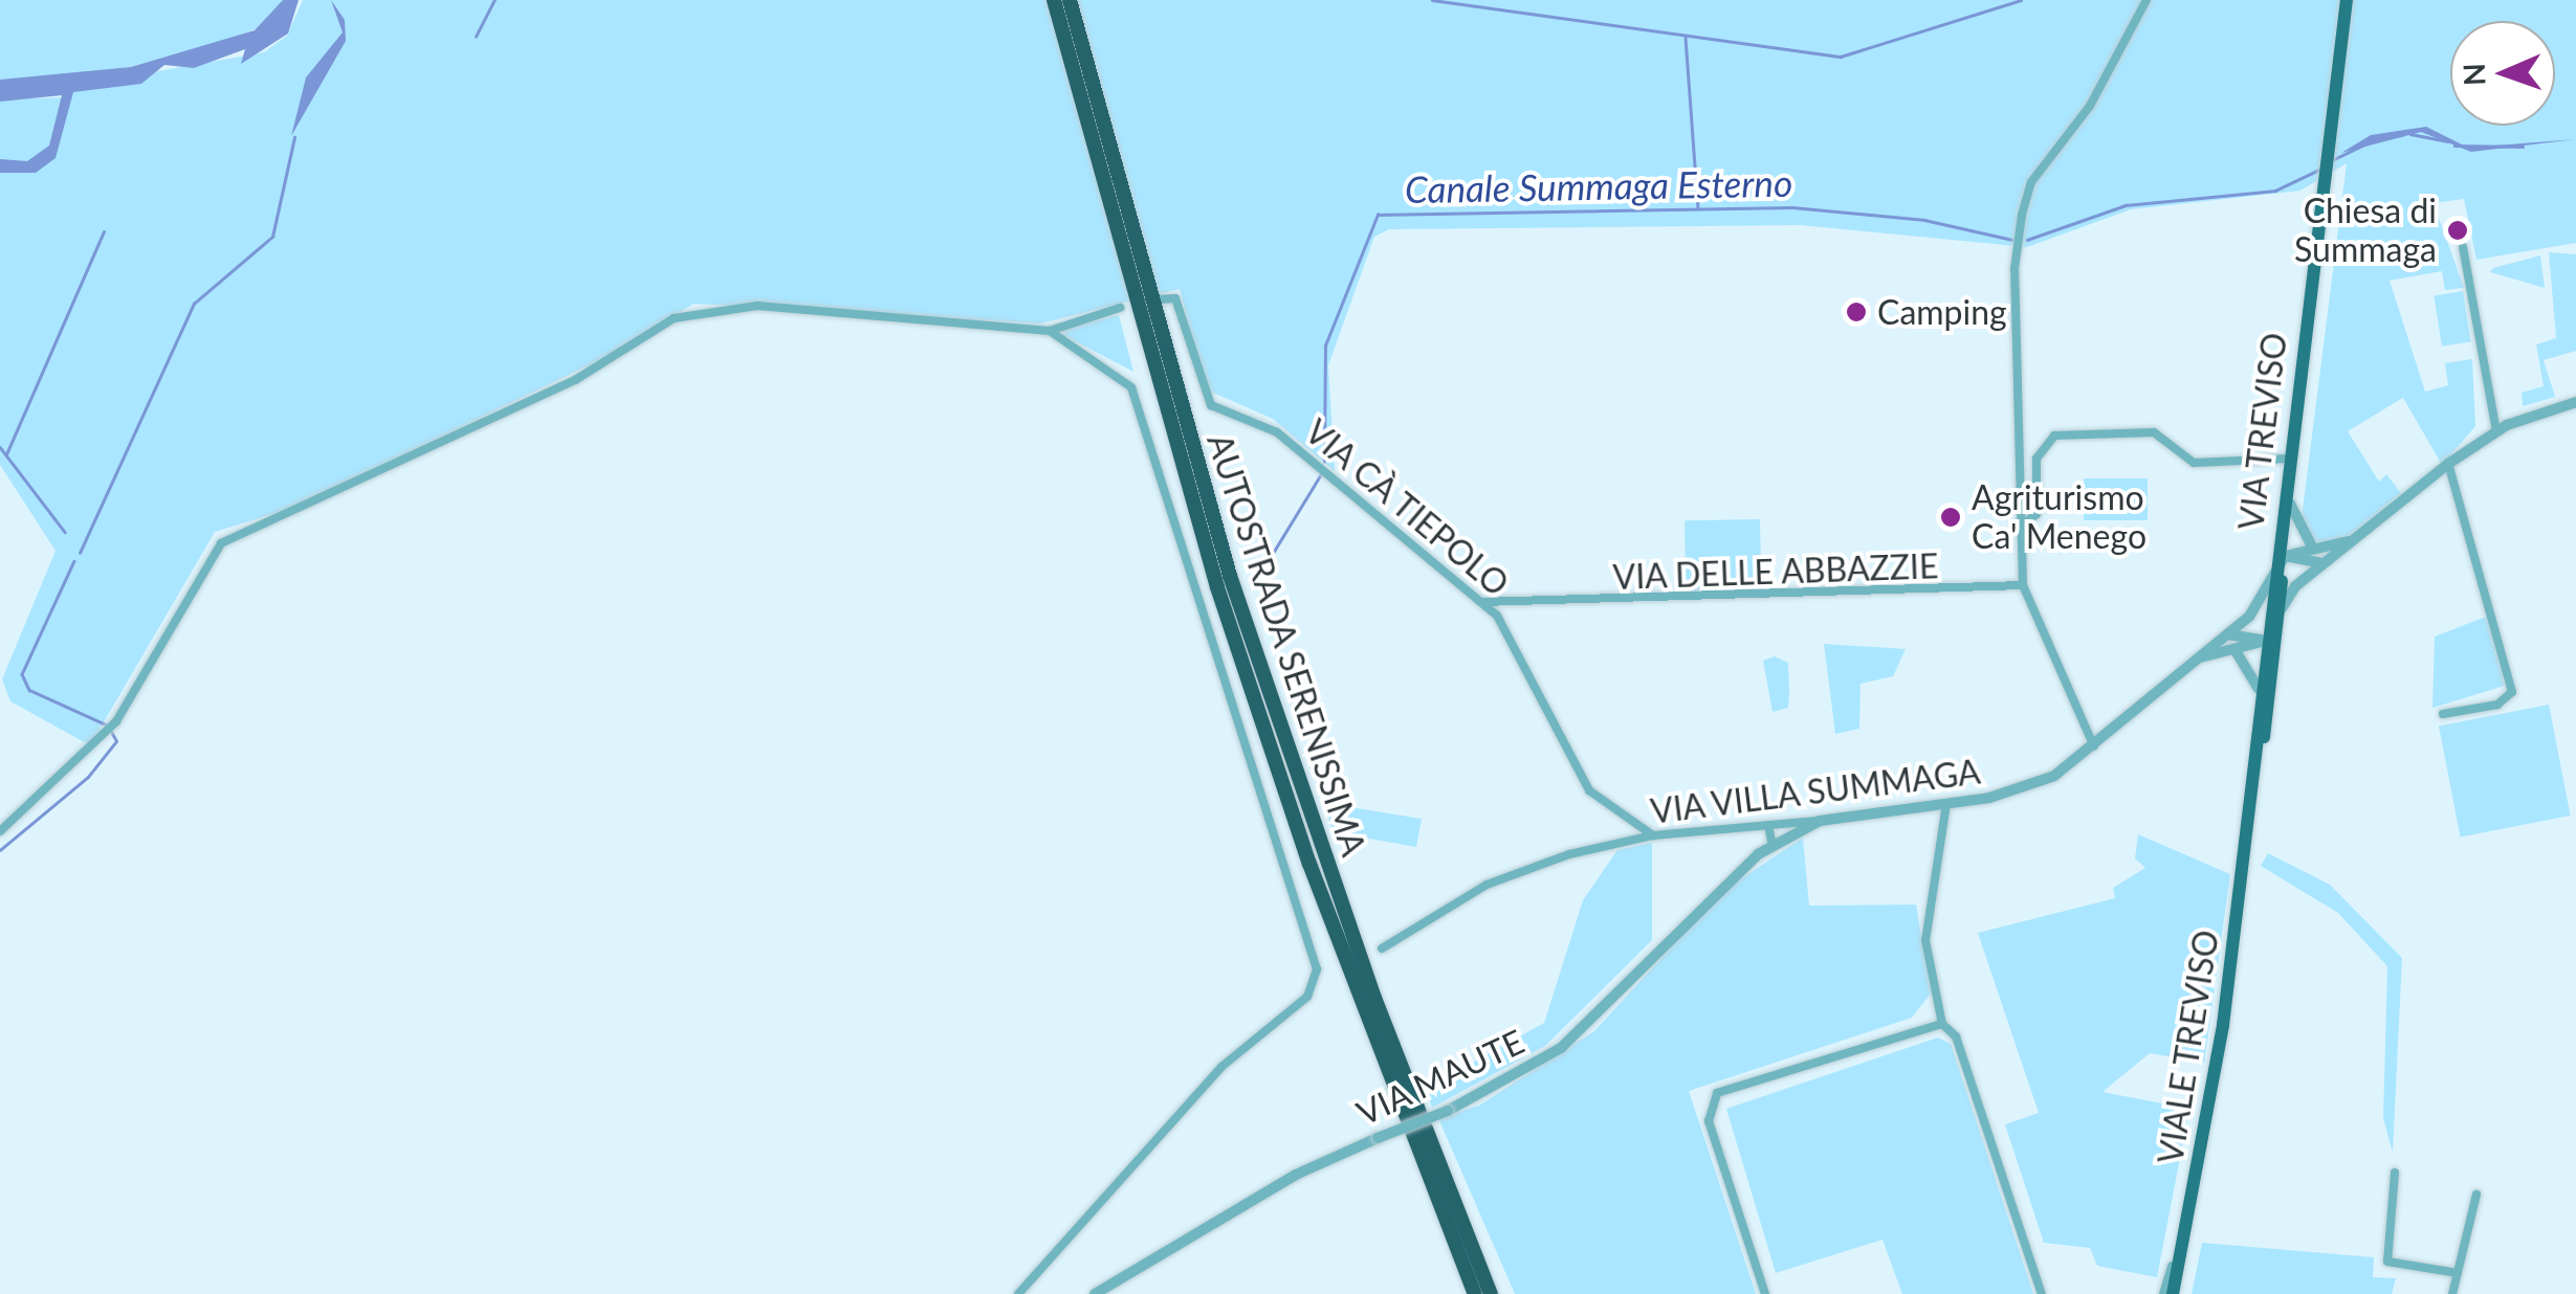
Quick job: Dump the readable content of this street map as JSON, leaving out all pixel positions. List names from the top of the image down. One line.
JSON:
{"streets":{"highway":["AUTOSTRADA SERENISSIMA"],"main road":["VIA TREVISO","VIALE TREVISO"],"street":["VIA CÀ TIEPOLO","VIA DELLE ABBAZZIE","VIA VILLA SUMMAGA","VIA MAUTE"]},"crossings":[["VIA TREVISO","VIA VILLA SUMMAGA"],["VIA TREVISO","VIALE TREVISO"],["VIA CÀ TIEPOLO","VIA DELLE ABBAZZIE"],["VIA CÀ TIEPOLO","VIA VILLA SUMMAGA"],["VIA VILLA SUMMAGA","VIALE TREVISO"],["VIA VILLA SUMMAGA","VIA MAUTE"]],"water":["Canale Summaga Esterno"],"places":["Chiesa di Summaga","Camping","Agriturismo Ca' Menego"],"north":"left"}
